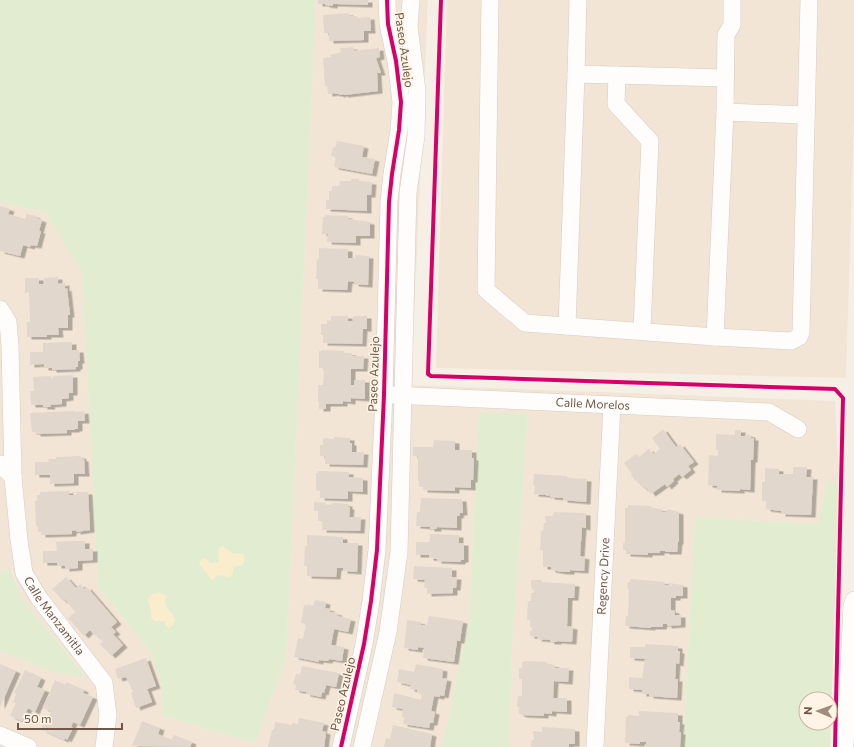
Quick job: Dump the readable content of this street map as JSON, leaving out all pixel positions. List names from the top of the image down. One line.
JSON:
{"streets":{"street":["Paseo Azulejo","Calle Morelos","Regency Drive","Calle Manzamitla"]},"crossings":[["Paseo Azulejo","Calle Morelos"],["Calle Morelos","Regency Drive"]],"scale_bar":"50 m","north":"left"}
